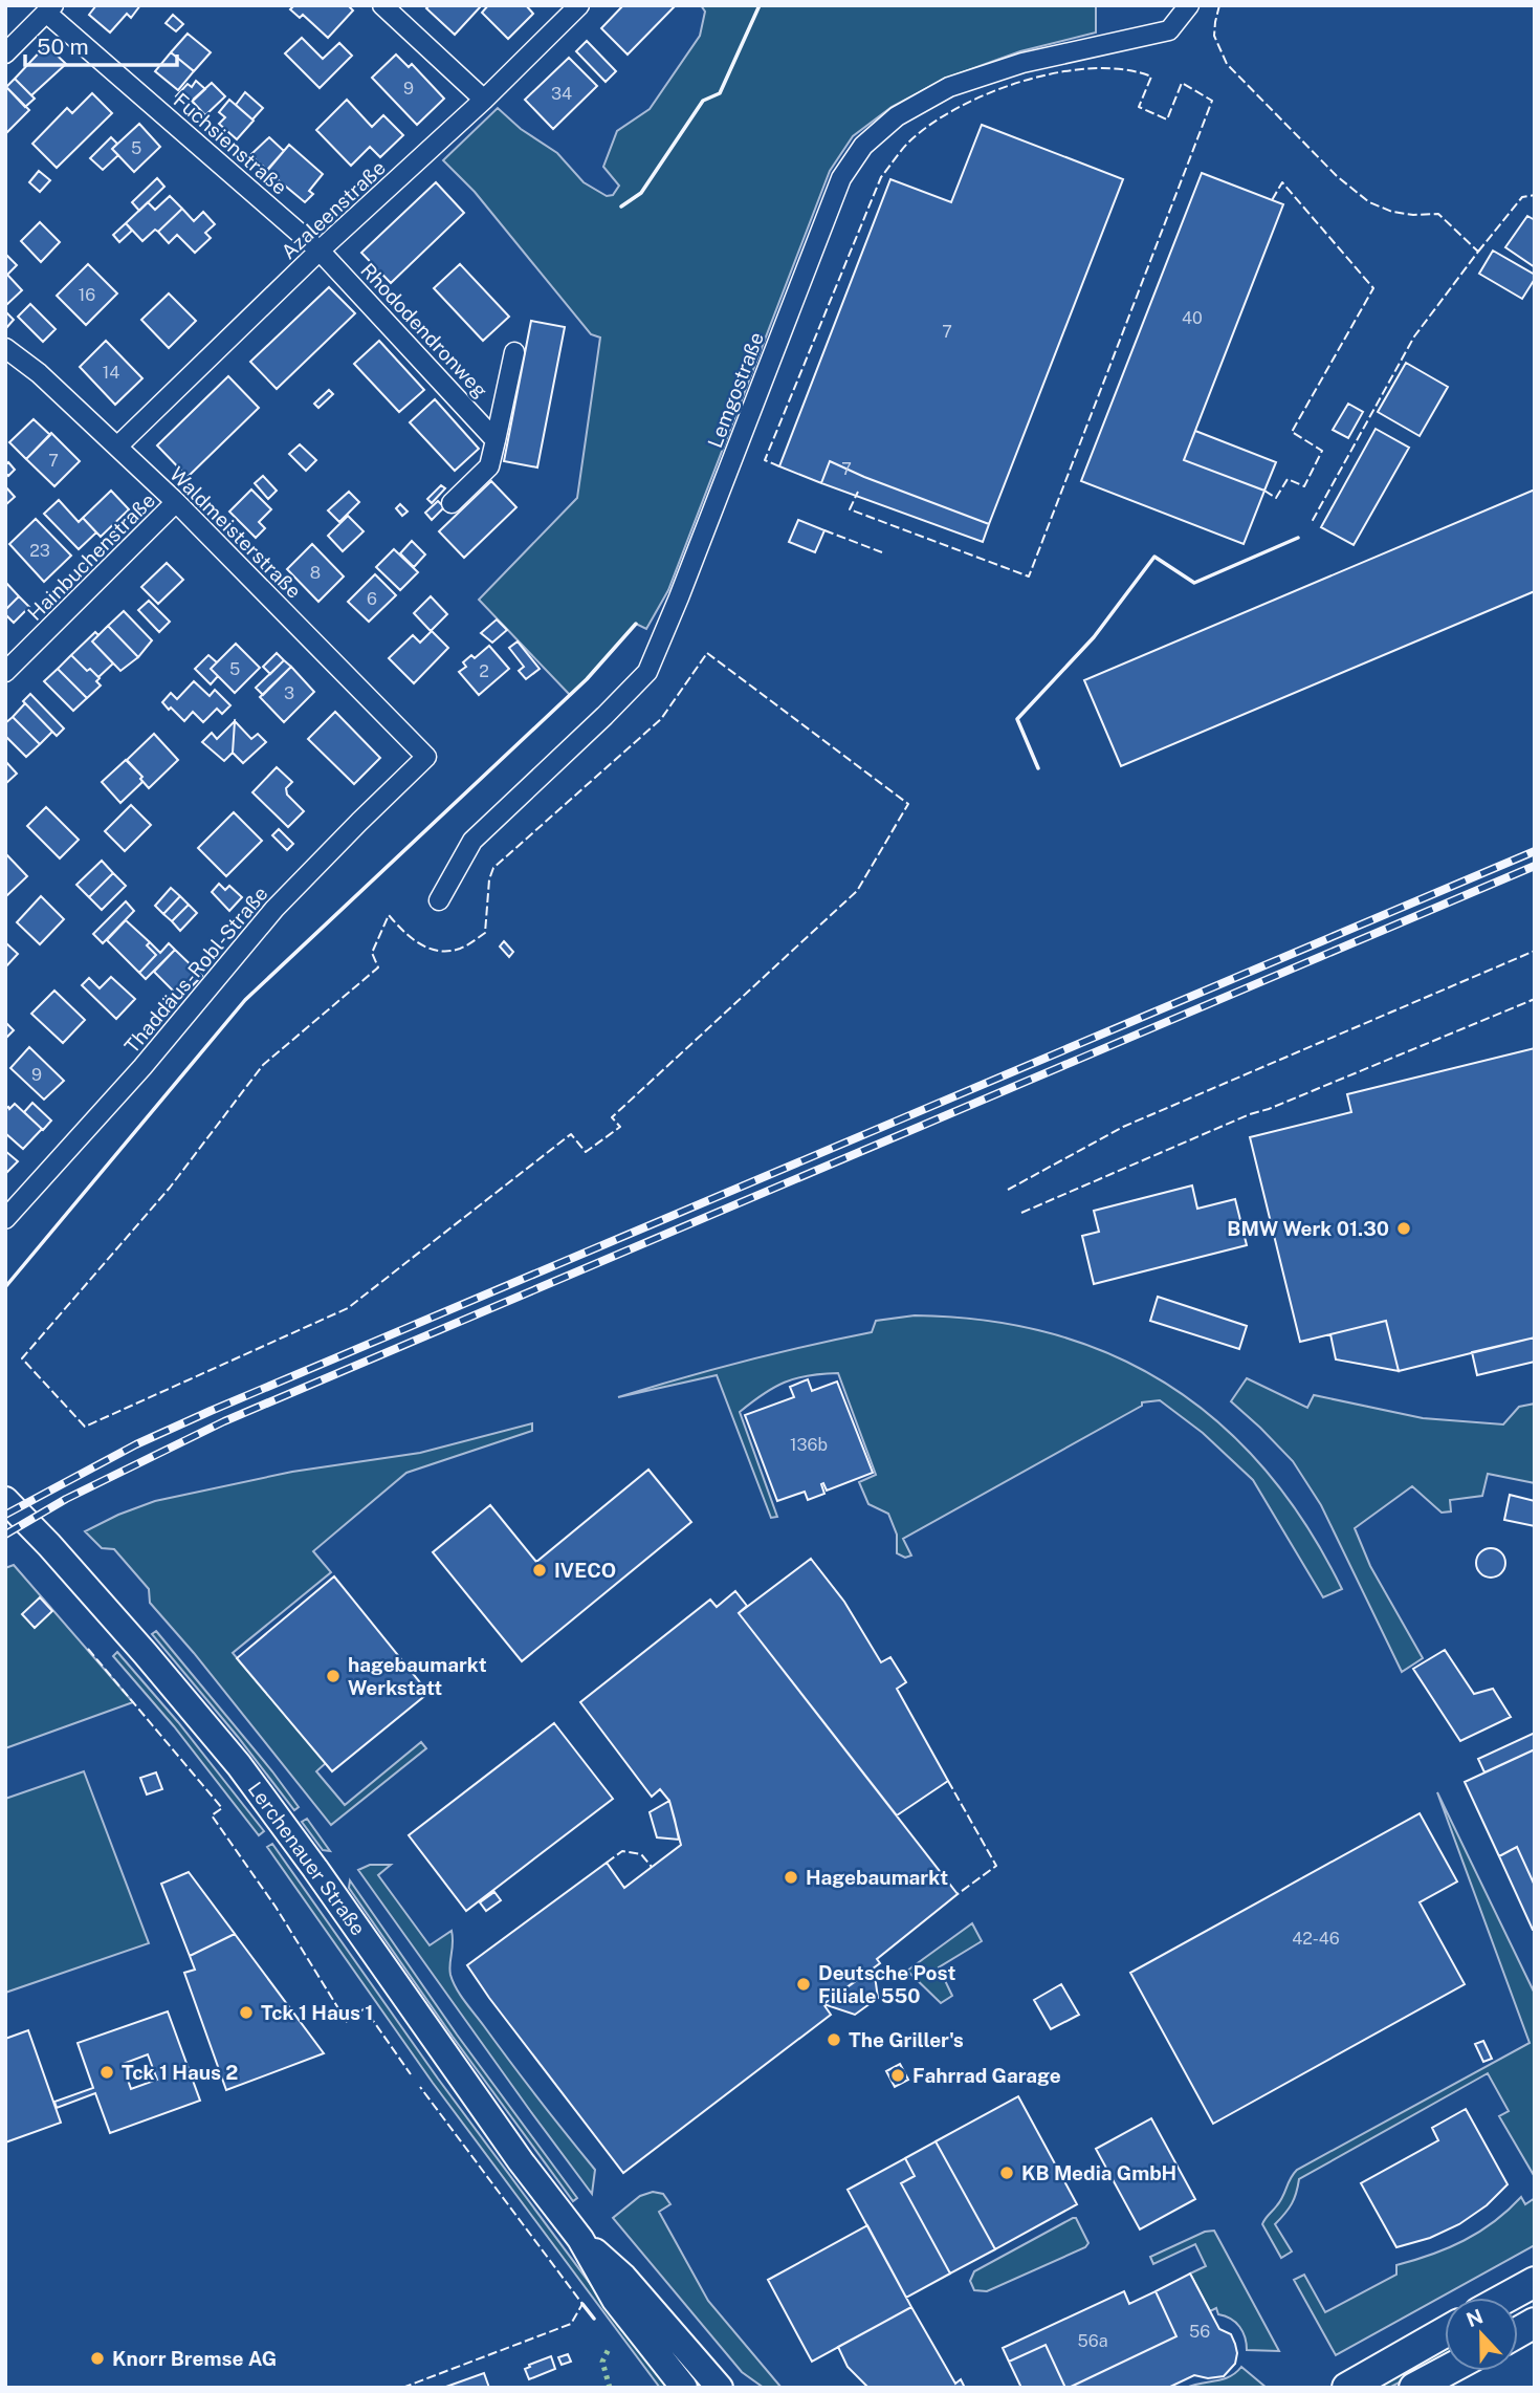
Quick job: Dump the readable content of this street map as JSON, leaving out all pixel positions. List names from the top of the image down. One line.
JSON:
{"streets":{"main road":["Lerchenauer Straße"],"street":["Fuchsienstraße","Azaleenstraße","Rhododendronweg","Lemgostraße","Waldmeisterstraße","Hainbuchenstraße","Thaddäus-Robl-Straße"]},"crossings":[["Fuchsienstraße","Azaleenstraße"],["Fuchsienstraße","Rhododendronweg"],["Azaleenstraße","Rhododendronweg"],["Azaleenstraße","Waldmeisterstraße"],["Waldmeisterstraße","Hainbuchenstraße"],["Waldmeisterstraße","Thaddäus-Robl-Straße"]],"places":["BMW Werk 01.30","IVECO","hagebaumarkt Werkstatt","Hagebaumarkt","Deutsche Post Filiale 550","Tck 1 Haus 1","The Griller's","Tck 1 Haus 2","Fahrrad Garage","KB Media GmbH","Knorr Bremse AG"],"house_numbers":["9","34","5","16","40","7","14","7","7","23","8","6","5","2","3","9","136b","42-46","56","56a"],"scale_bar":"50 m","north":"top"}
